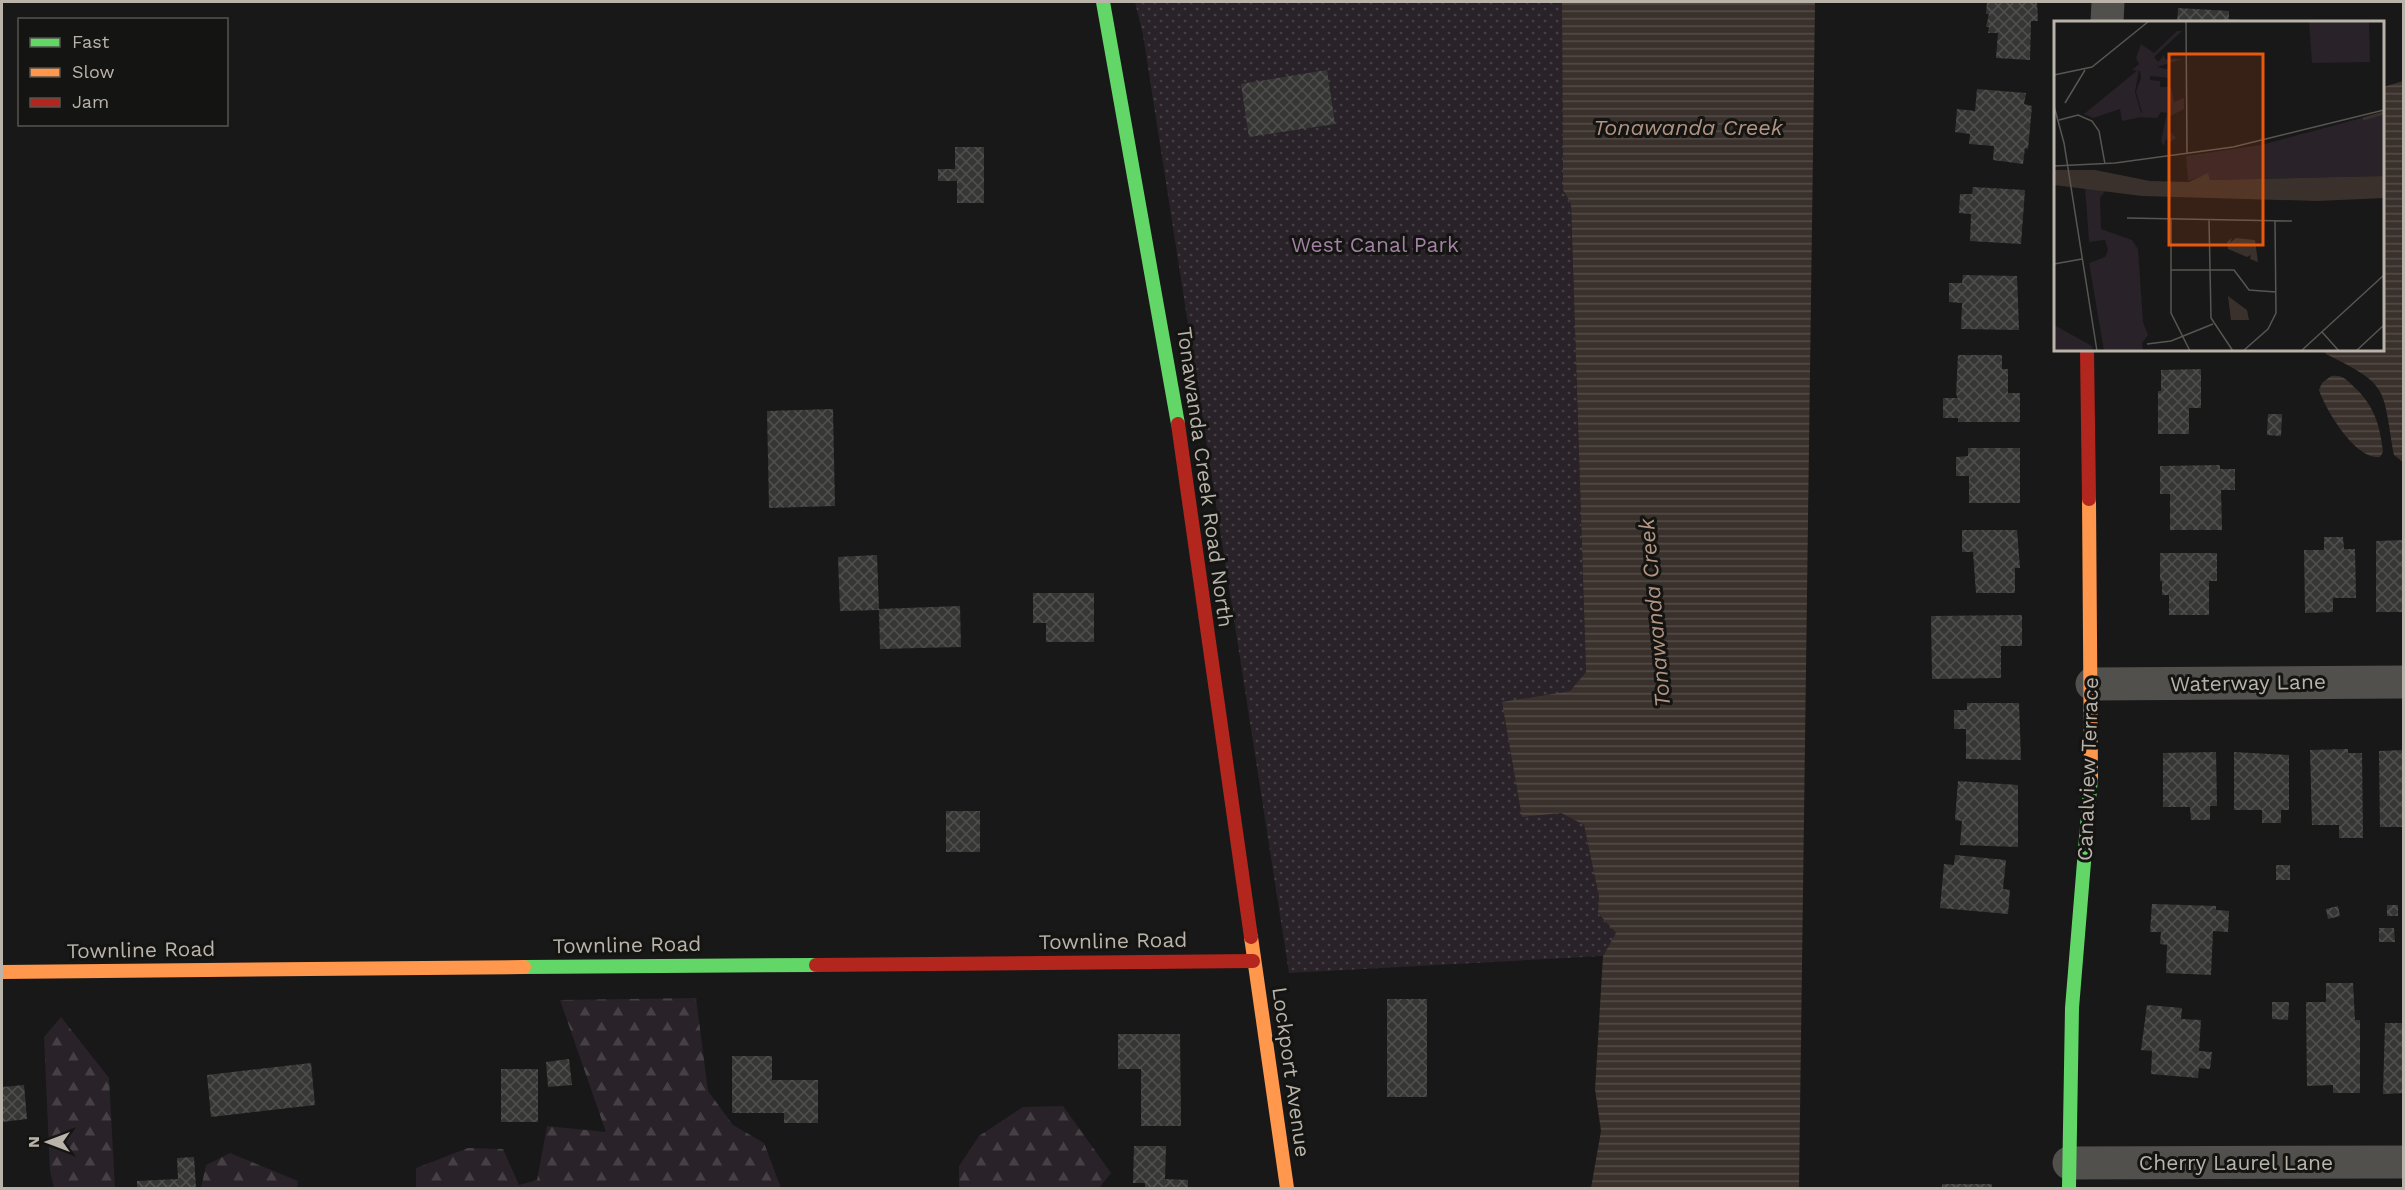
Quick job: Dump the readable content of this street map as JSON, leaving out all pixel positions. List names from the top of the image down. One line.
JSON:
{"streets":{"street":["Tonawanda Creek Road North","Waterway Lane","Canalview Terrace","Townline Road","Lockport Avenue","Cherry Laurel Lane"]},"crossings":[["Tonawanda Creek Road North","Townline Road"],["Tonawanda Creek Road North","Lockport Avenue"],["Waterway Lane","Canalview Terrace"],["Canalview Terrace","Cherry Laurel Lane"],["Townline Road","Lockport Avenue"]],"water":["Tonawanda Creek"],"parks":["West Canal Park"],"legend":["Fast","Slow","Jam"],"north":"left"}
